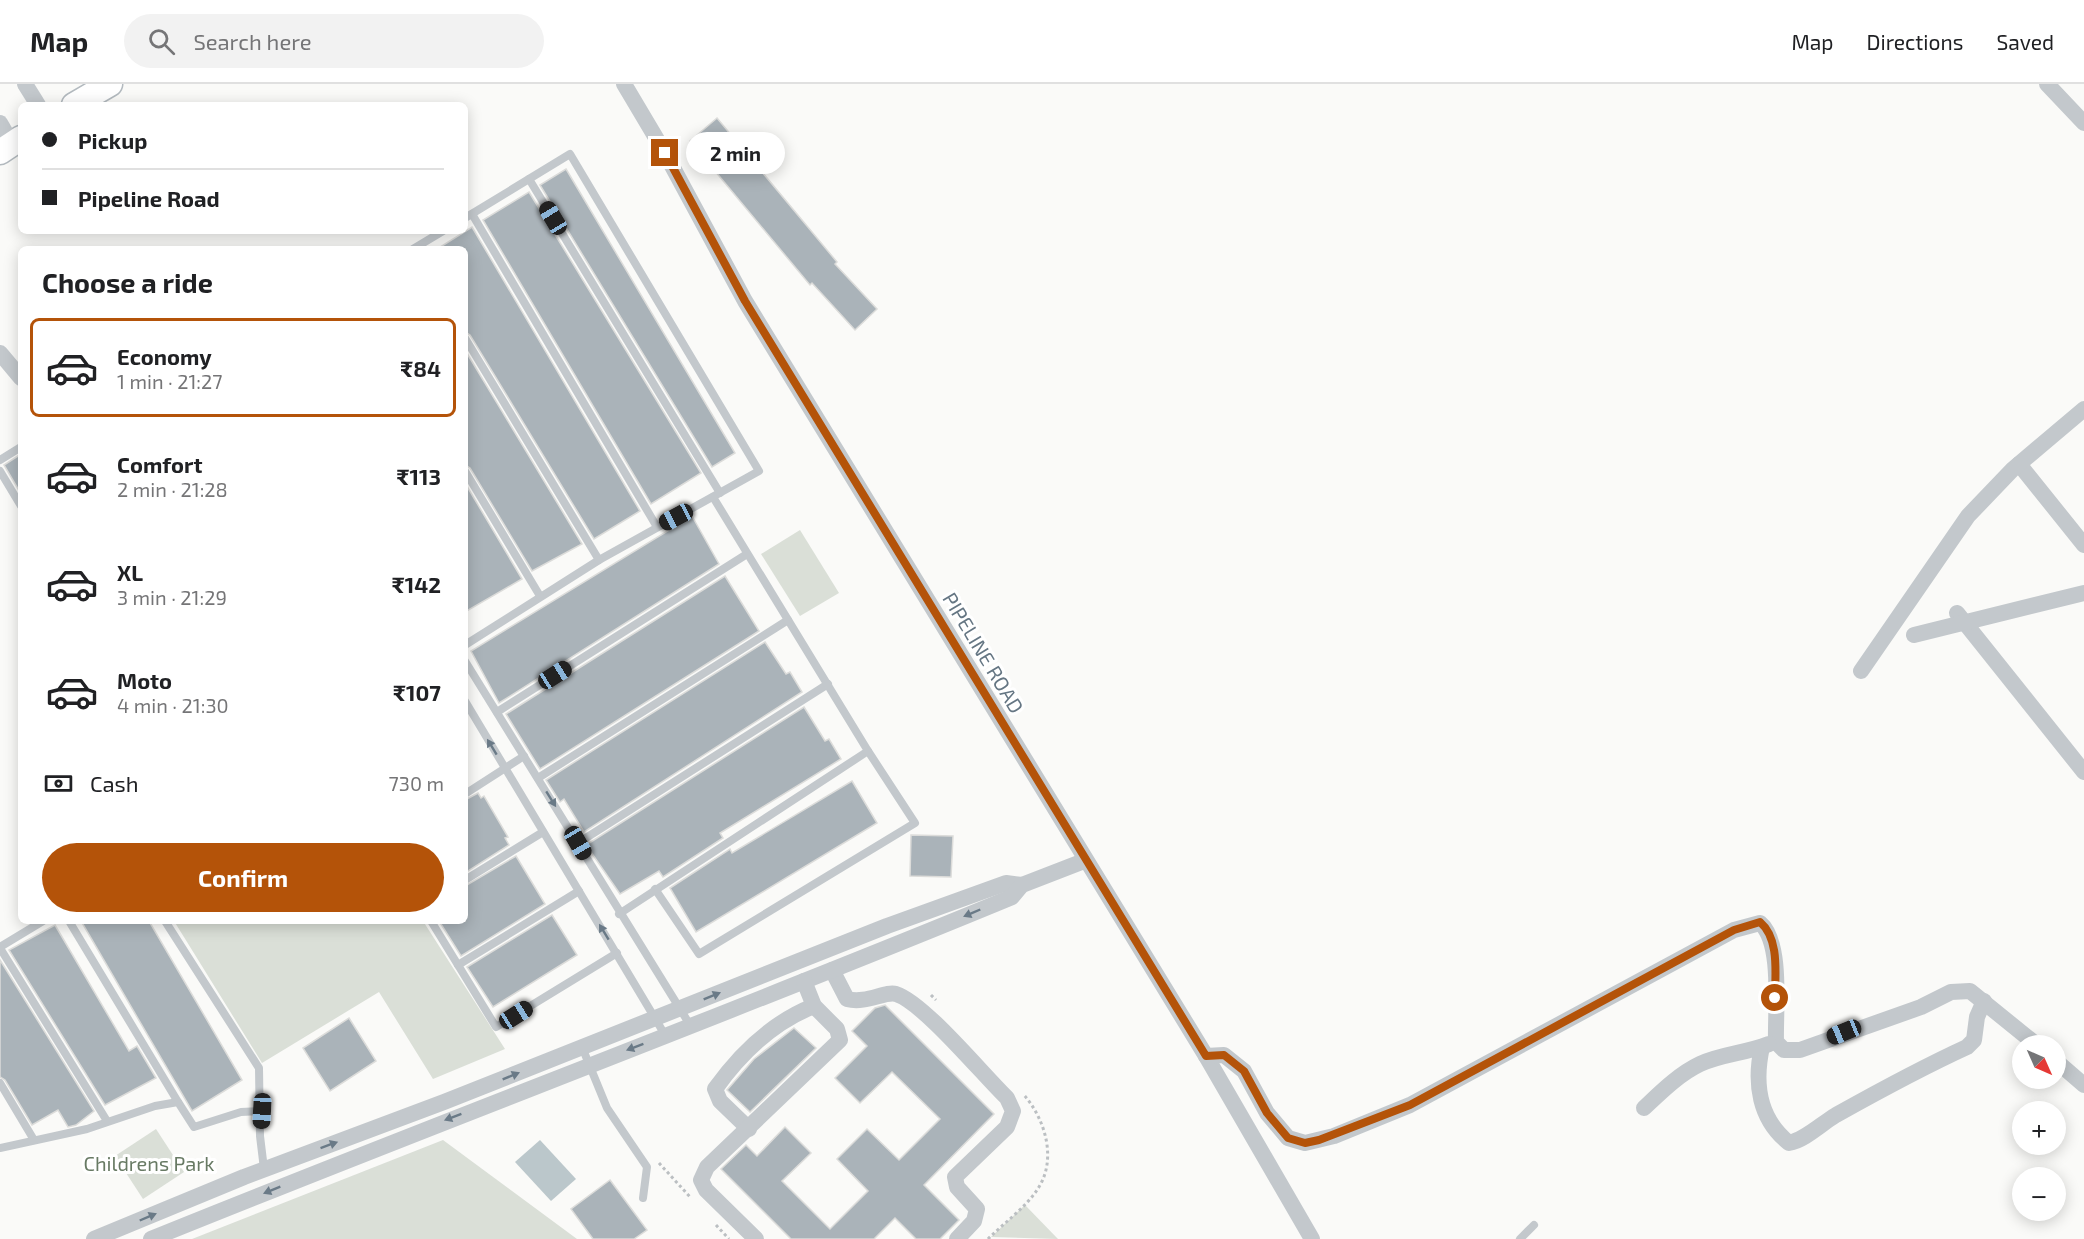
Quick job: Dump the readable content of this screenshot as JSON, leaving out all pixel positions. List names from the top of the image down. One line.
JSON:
{"streets":{"street":["PIPELINE ROAD"]},"parks":["Childrens Park"],"north":"bottom right","page":{"header":"Map","search":"Search here","nav":["Map","Directions","Saved"],"banner":["Pickup","Pipeline Road"],"bubble":"2 min","heading":"Choose a ride","list":[{"name":"Economy","note":"1 min · 21:27","value":"₹84"},{"name":"Comfort","note":"2 min · 21:28","value":"₹113"},{"name":"XL","note":"3 min · 21:29","value":"₹142"},{"name":"Moto","note":"4 min · 21:30","value":"₹107"}],"pay":["Cash","730 m"],"buttons":"Confirm","map_buttons":["+","−"]}}
